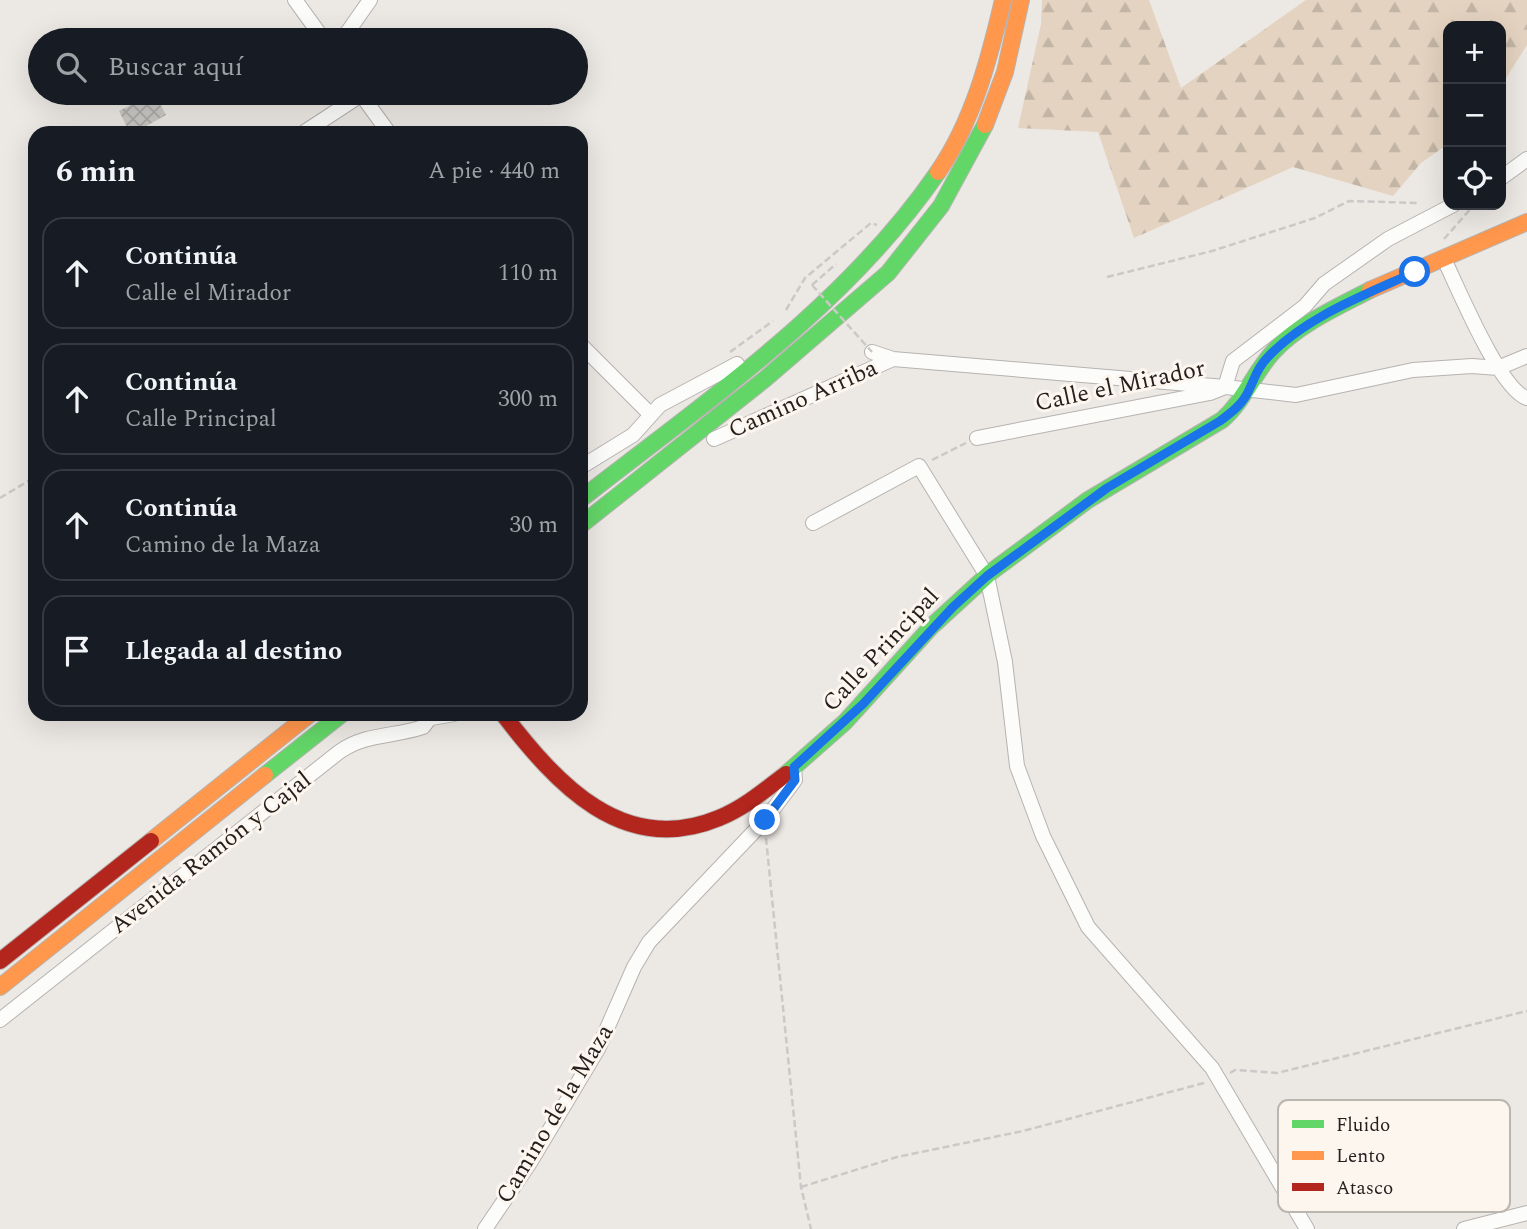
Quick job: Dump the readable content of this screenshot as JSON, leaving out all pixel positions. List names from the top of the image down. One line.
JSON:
{"streets":{"main road":["Calle Principal"],"street":["Calle el Mirador","Camino Arriba","Avenida Ramón y Cajal","Camino de la Maza"]},"crossings":[["Calle el Mirador","Calle Principal"],["Calle Principal","Camino de la Maza"]],"legend":["Fluido","Lento","Atasco"],"page":{"map_buttons":["+","−"],"search":"Buscar aquí","heading":["6 min","A pie · 440 m"],"list":[["Continúa","Calle el Mirador","110 m"],["Continúa","Calle Principal","300 m"],["Continúa","Camino de la Maza","30 m"],"Llegada al destino"]}}
